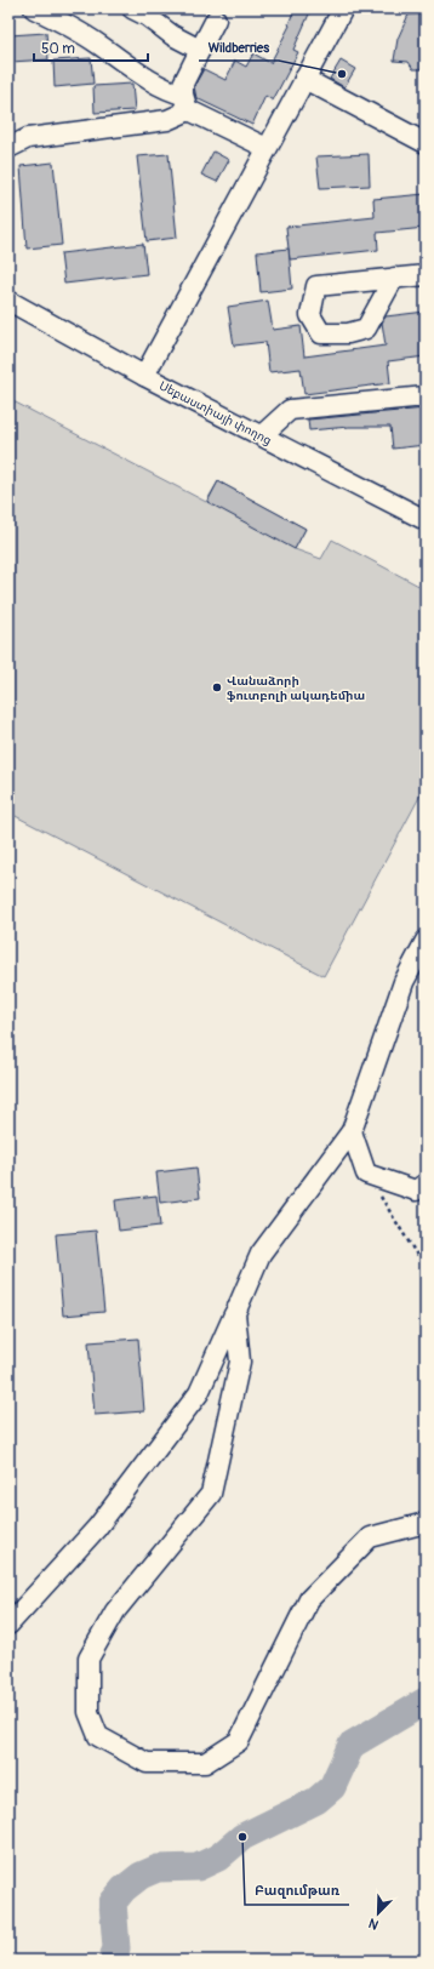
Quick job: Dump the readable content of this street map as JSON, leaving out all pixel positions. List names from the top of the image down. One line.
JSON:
{"streets":{"street":["Սեբաստիայի փողոց"]},"places":["Wildberries","Վանաձորի ֆուտբոլի ակադեմիա","Բազումթառ"],"scale_bar":"50 m","north":"bottom left"}
